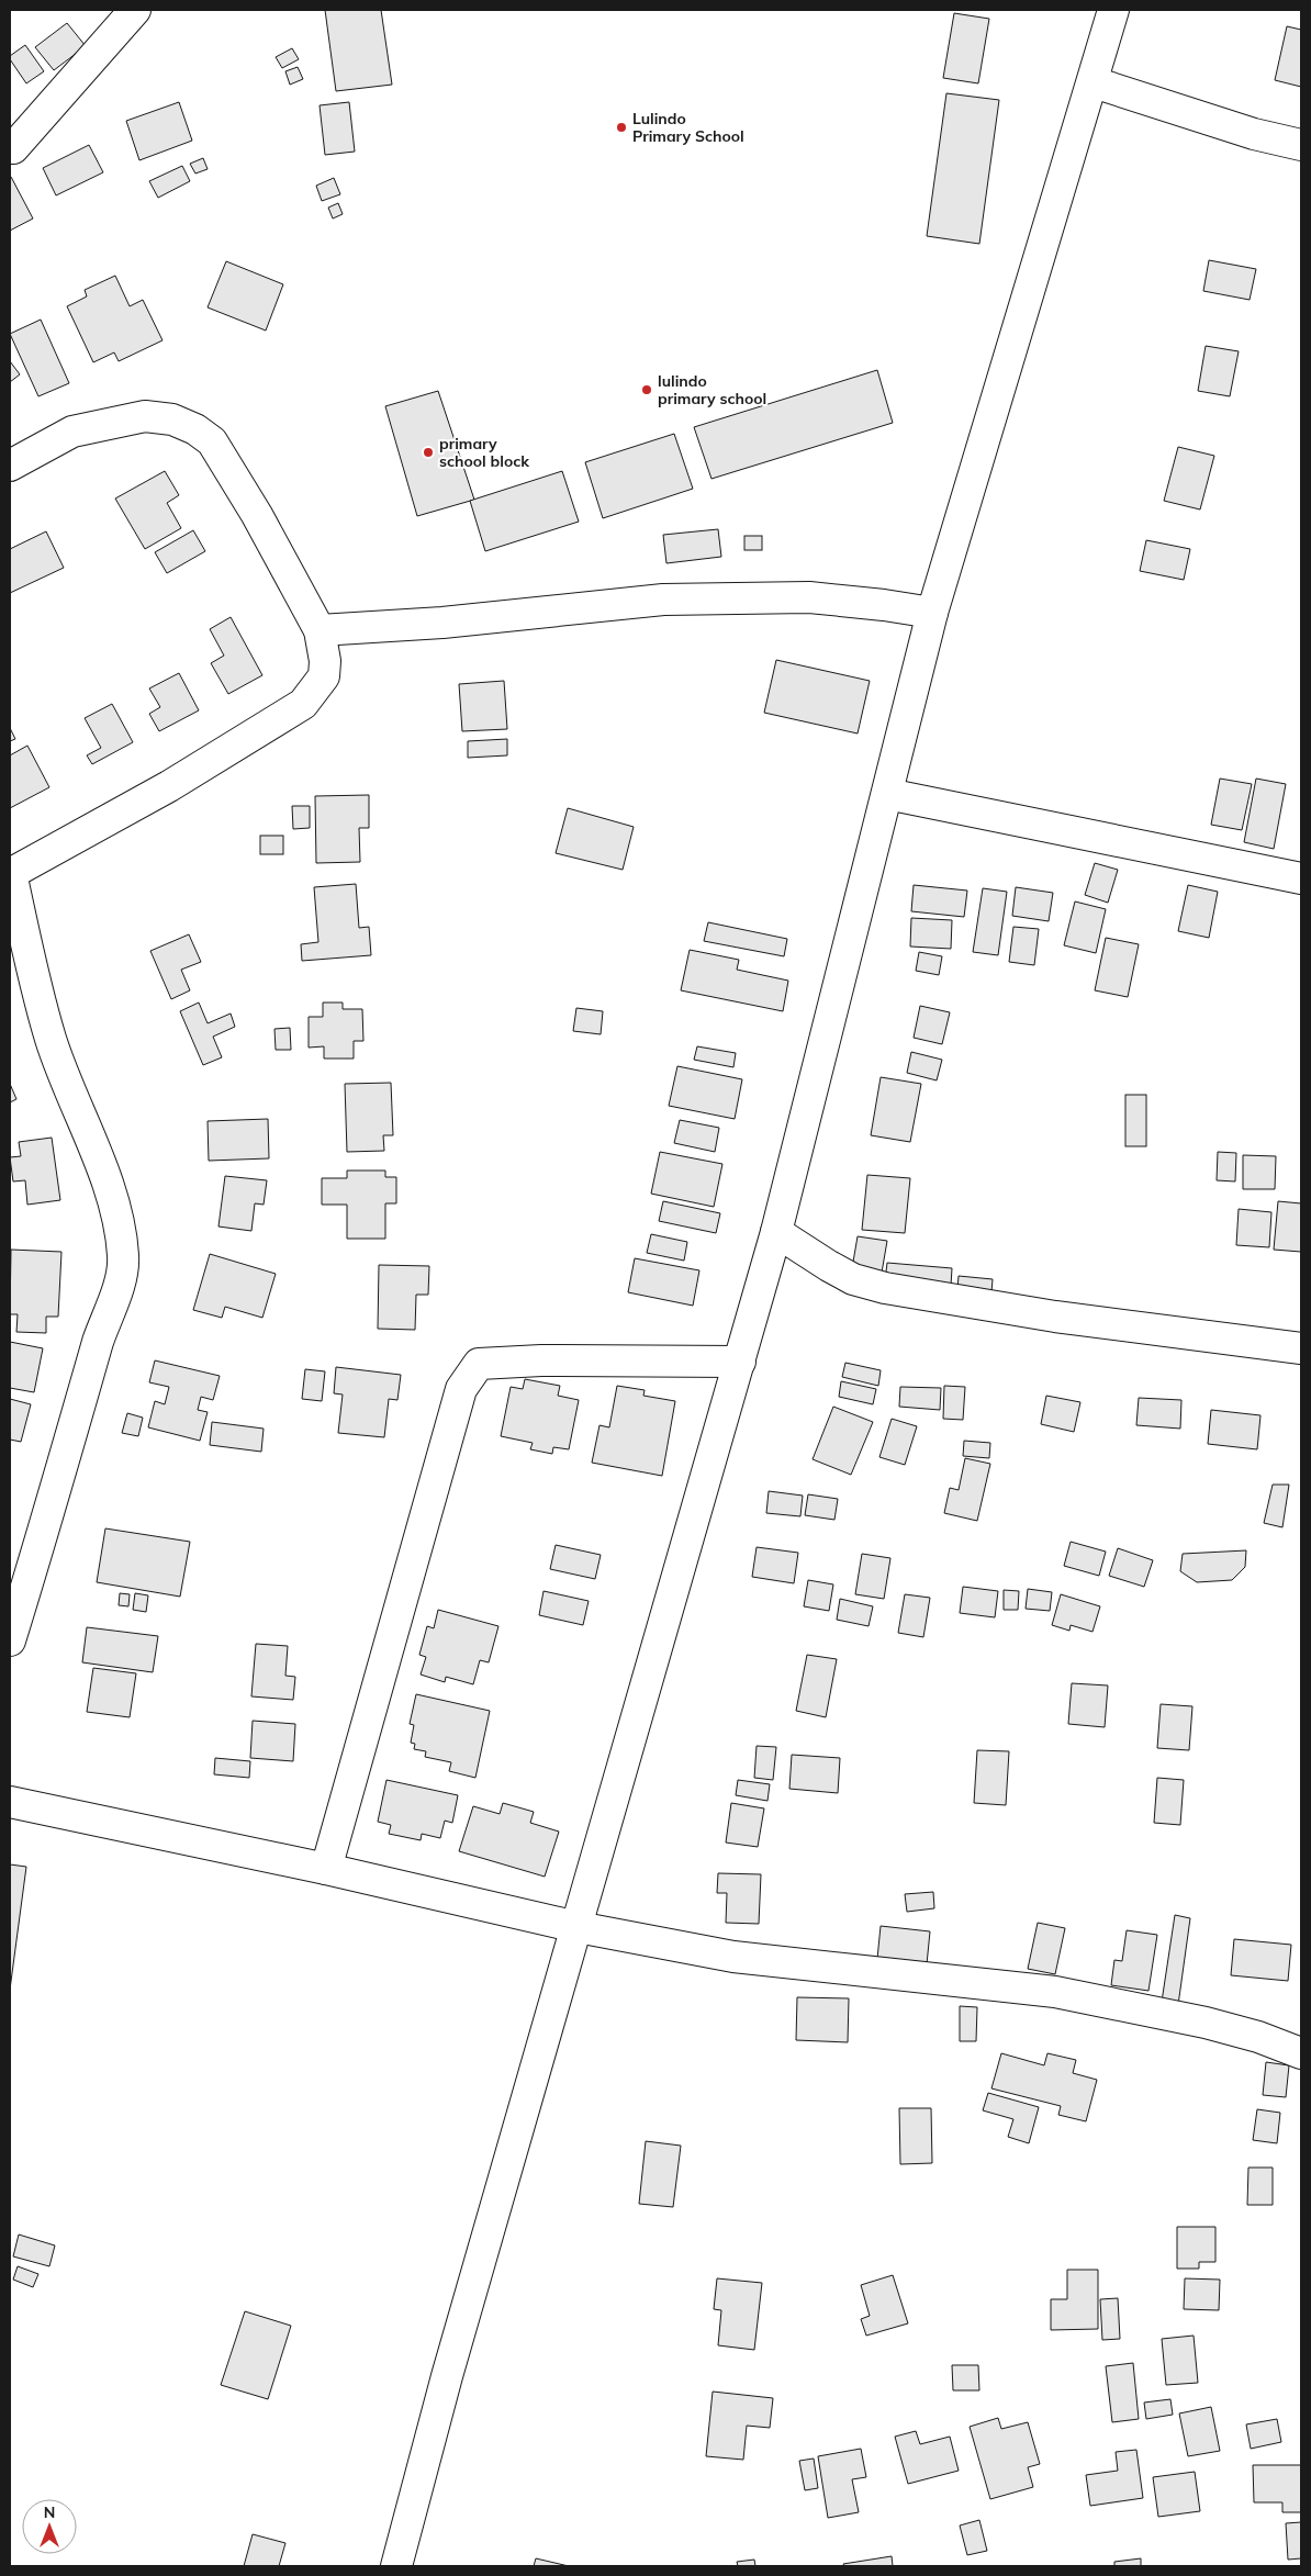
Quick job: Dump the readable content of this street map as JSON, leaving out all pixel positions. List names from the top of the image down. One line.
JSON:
{"places":["Lulindo Primary School","lulindo primary school","primary school block"],"north":"top"}
